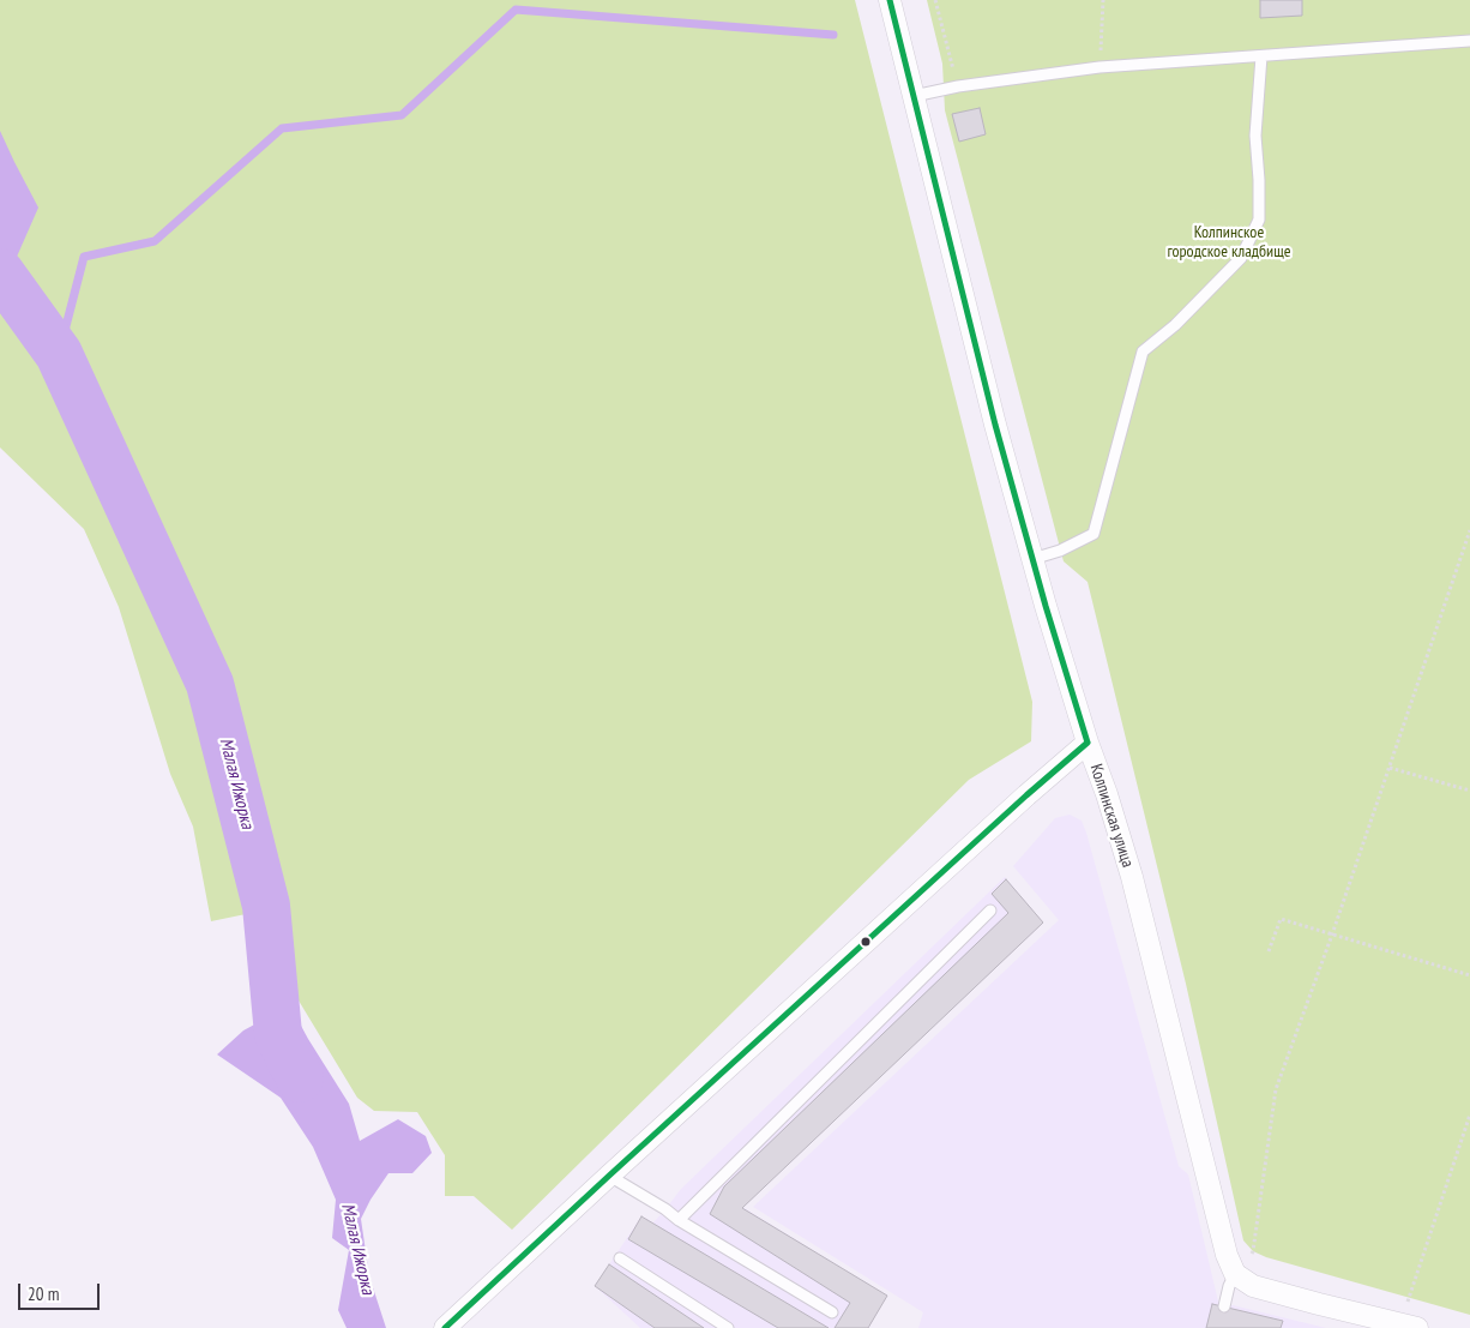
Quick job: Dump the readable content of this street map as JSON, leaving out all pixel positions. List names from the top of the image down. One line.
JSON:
{"streets":{"street":["Колпинская улица"]},"water":["Малая Ижорка"],"parks":["Колпинское городское кладбище"],"scale_bar":"20 m"}
